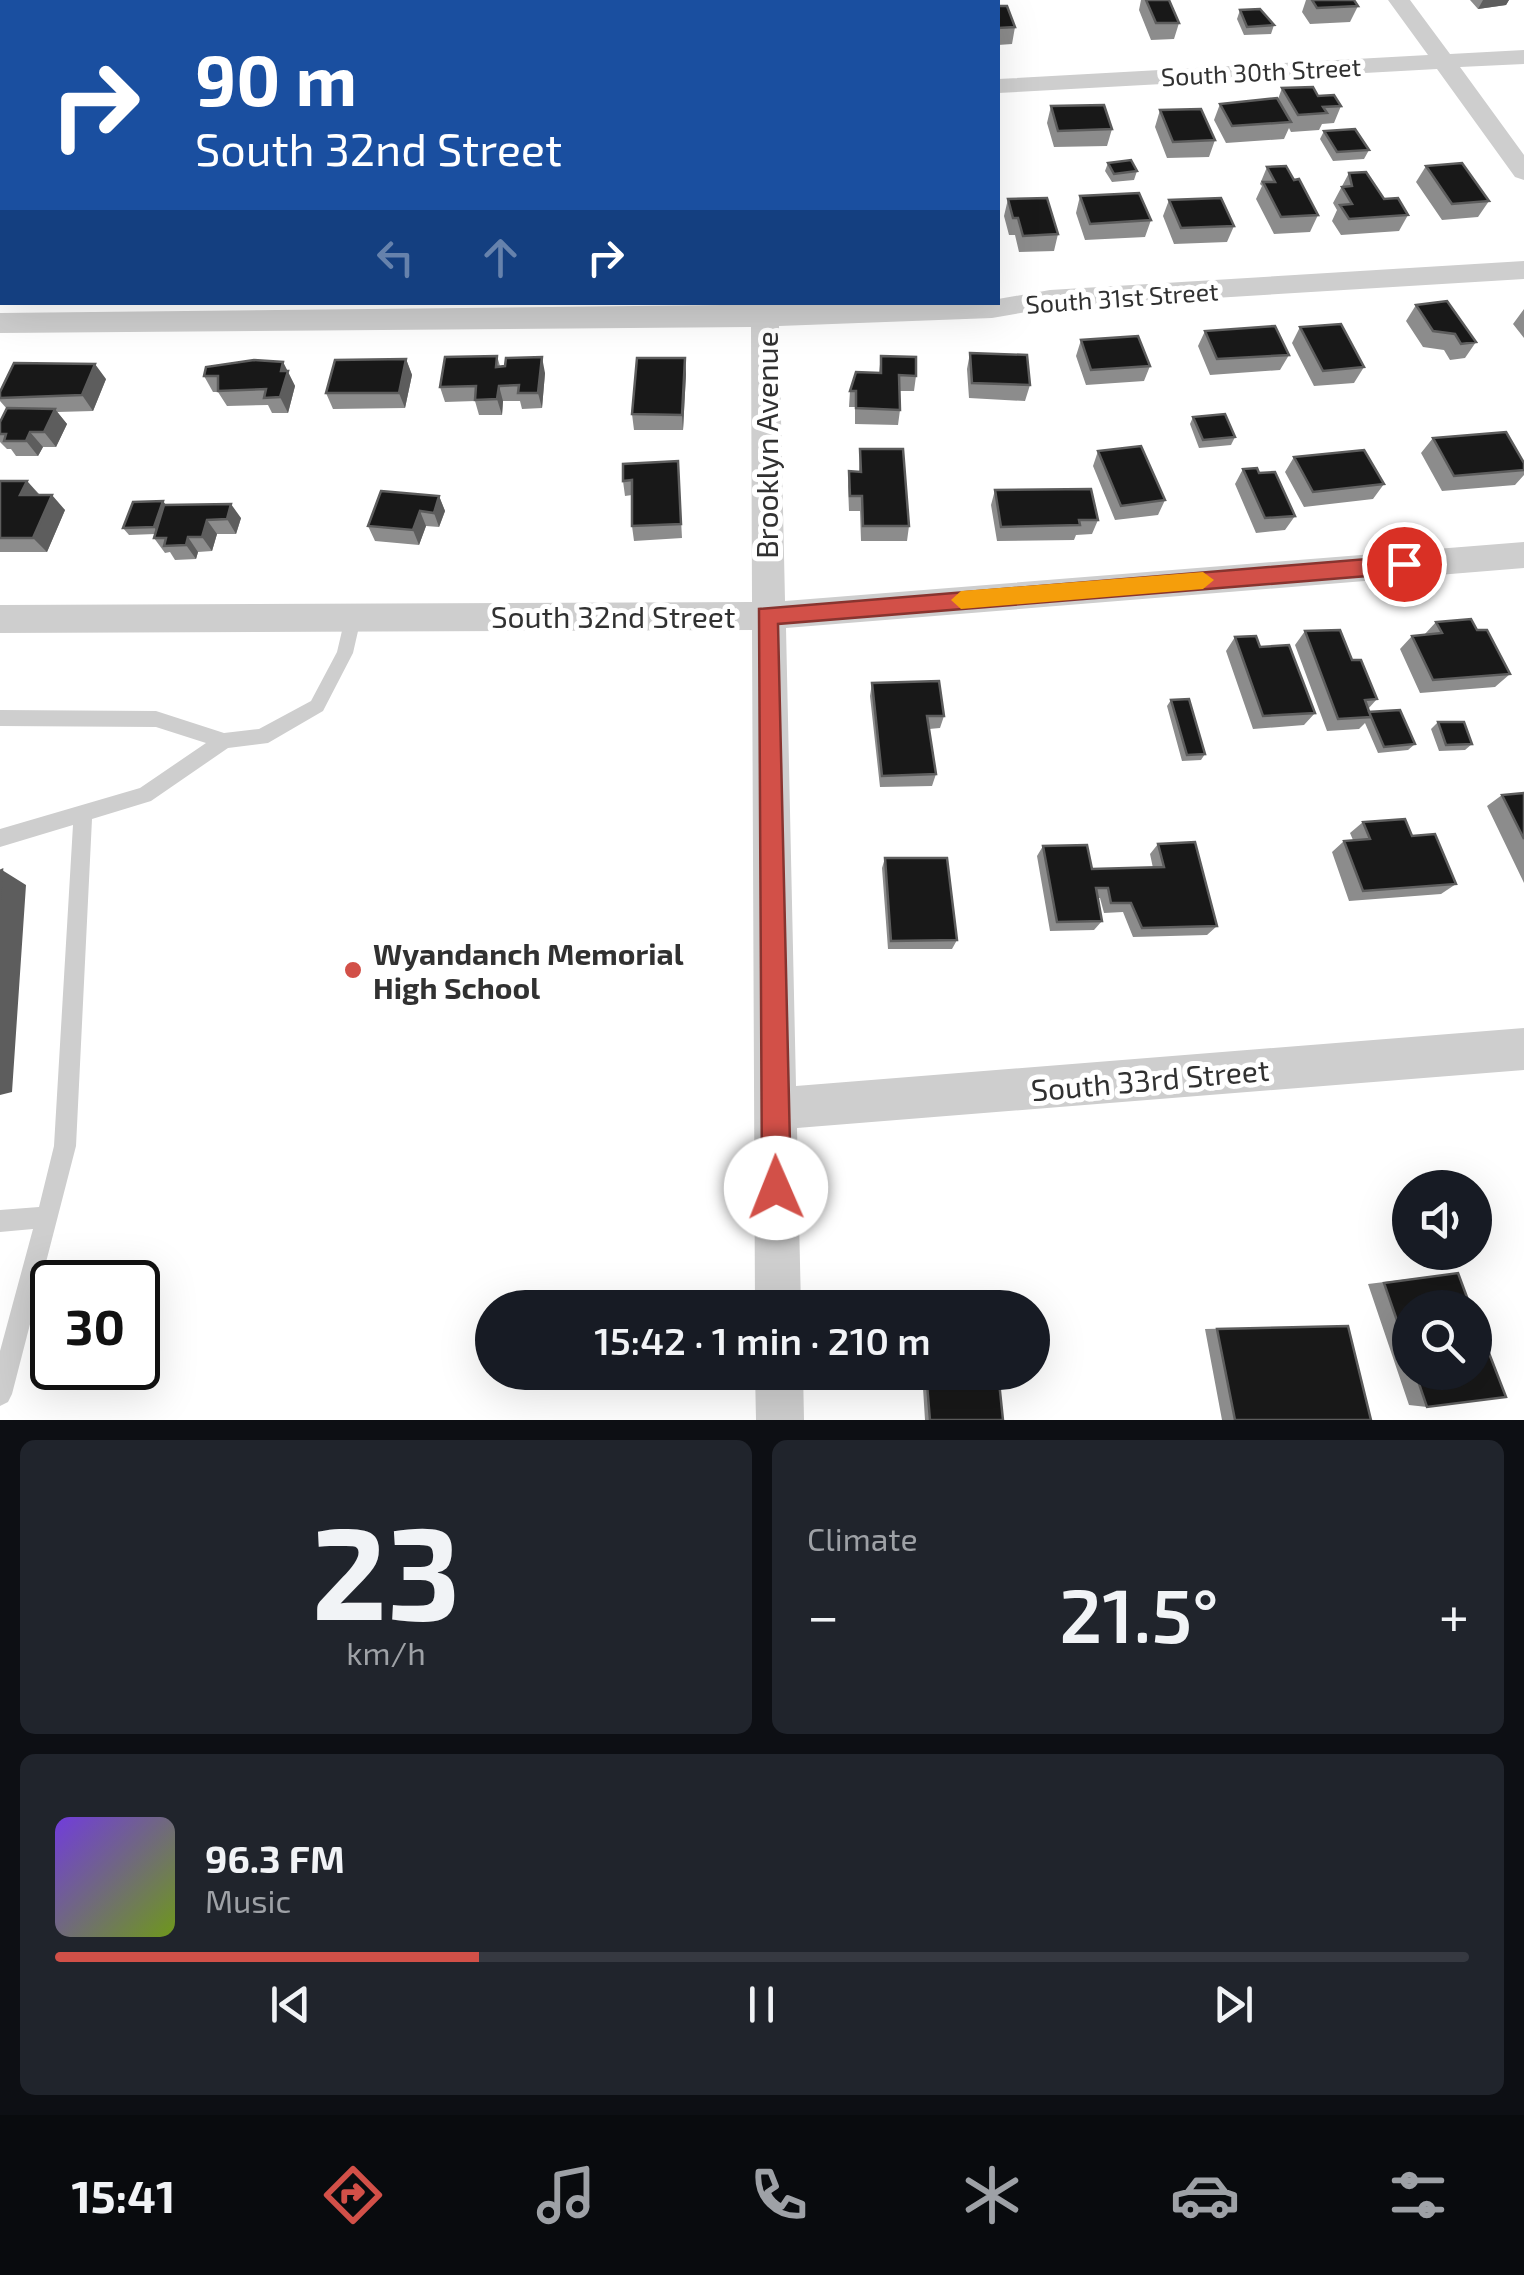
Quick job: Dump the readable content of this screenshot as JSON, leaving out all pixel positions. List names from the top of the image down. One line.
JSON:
{"streets":{"street":["South 30th Street","South 31st Street","Brooklyn Avenue","South 32nd Street","South 33rd Street"]},"crossings":[["South 31st Street","Brooklyn Avenue"],["Brooklyn Avenue","South 32nd Street"],["Brooklyn Avenue","South 33rd Street"]],"places":["Wyandanch Memorial High School"],"page":{"turn":["90 m","South 32nd Street"],"limit":"30","trip":"15:42 · 1 min · 210 m","tile":[["23","km/h"],"Climate"],"heat":["−","21.5°","+"],"song":["96.3 FM","Music"],"tabs":"15:41"}}
